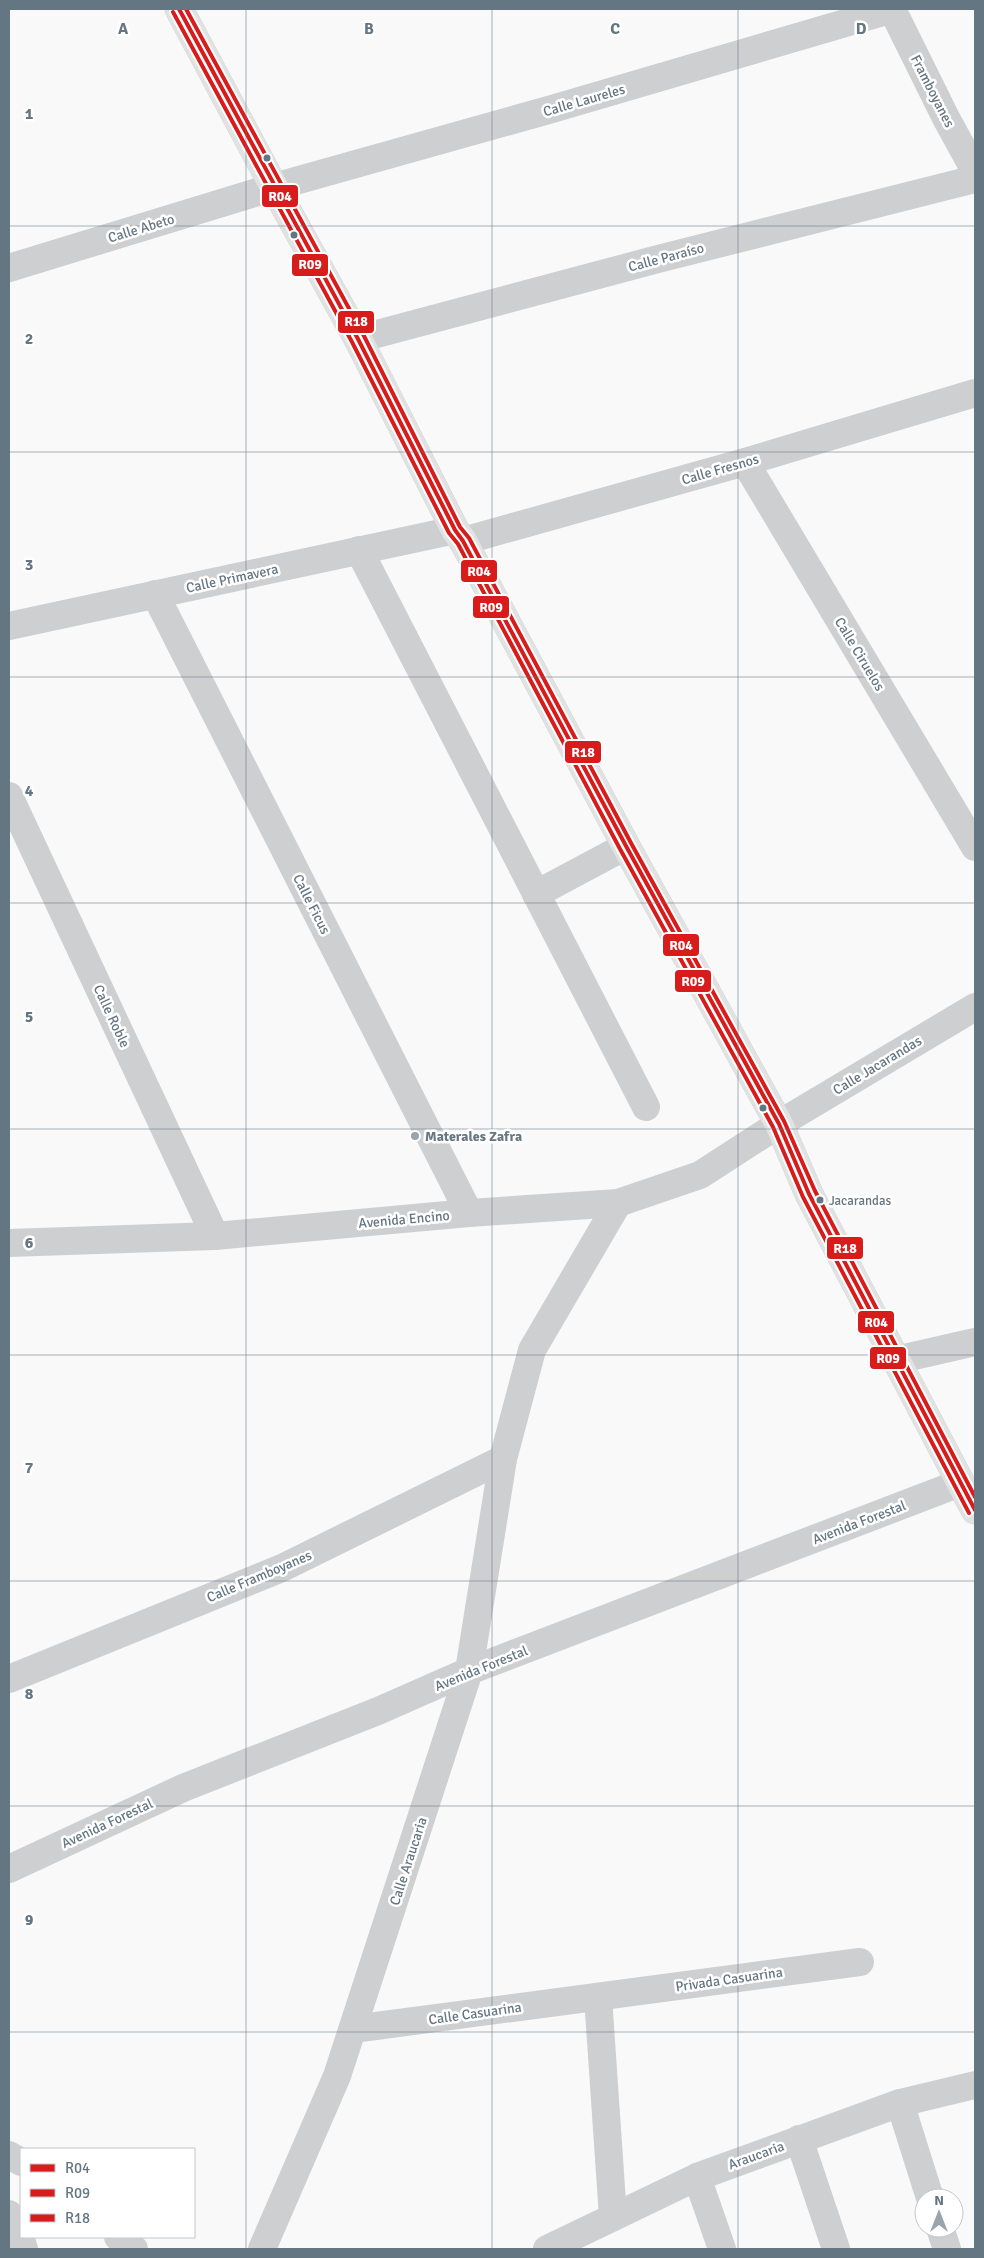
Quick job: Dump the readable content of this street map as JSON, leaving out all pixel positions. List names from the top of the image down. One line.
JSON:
{"streets":{"street":["Framboyanes","Calle Laureles","Calle Abeto","Calle Paraíso","Calle Fresnos","Calle Primavera","Calle Ciruelos","Calle Ficus","Calle Roble","Calle Jacarandas","Avenida Encino","Avenida Forestal","Calle Framboyanes","Calle Araucaria","Privada Casuarina","Calle Casuarina","Araucaria"]},"crossings":[["Framboyanes","Calle Laureles"],["Calle Laureles","Calle Abeto"],["Calle Fresnos","Calle Primavera"],["Calle Fresnos","Calle Ciruelos"],["Calle Primavera","Calle Ficus"],["Calle Ficus","Avenida Encino"],["Calle Roble","Avenida Encino"],["Calle Jacarandas","Avenida Encino"],["Avenida Encino","Calle Araucaria"],["Avenida Forestal","Calle Araucaria"],["Calle Framboyanes","Calle Araucaria"],["Calle Araucaria","Calle Casuarina"],["Privada Casuarina","Calle Casuarina"]],"places":["Materales Zafra","Jacarandas"],"lines":["transit line R04","transit line R18","transit line R09"],"legend":["R04","R09","R18"],"north":"top","grid":{"columns":["A","B","C","D"],"rows":["1","2","3","4","5","6","7","8","9"]}}
